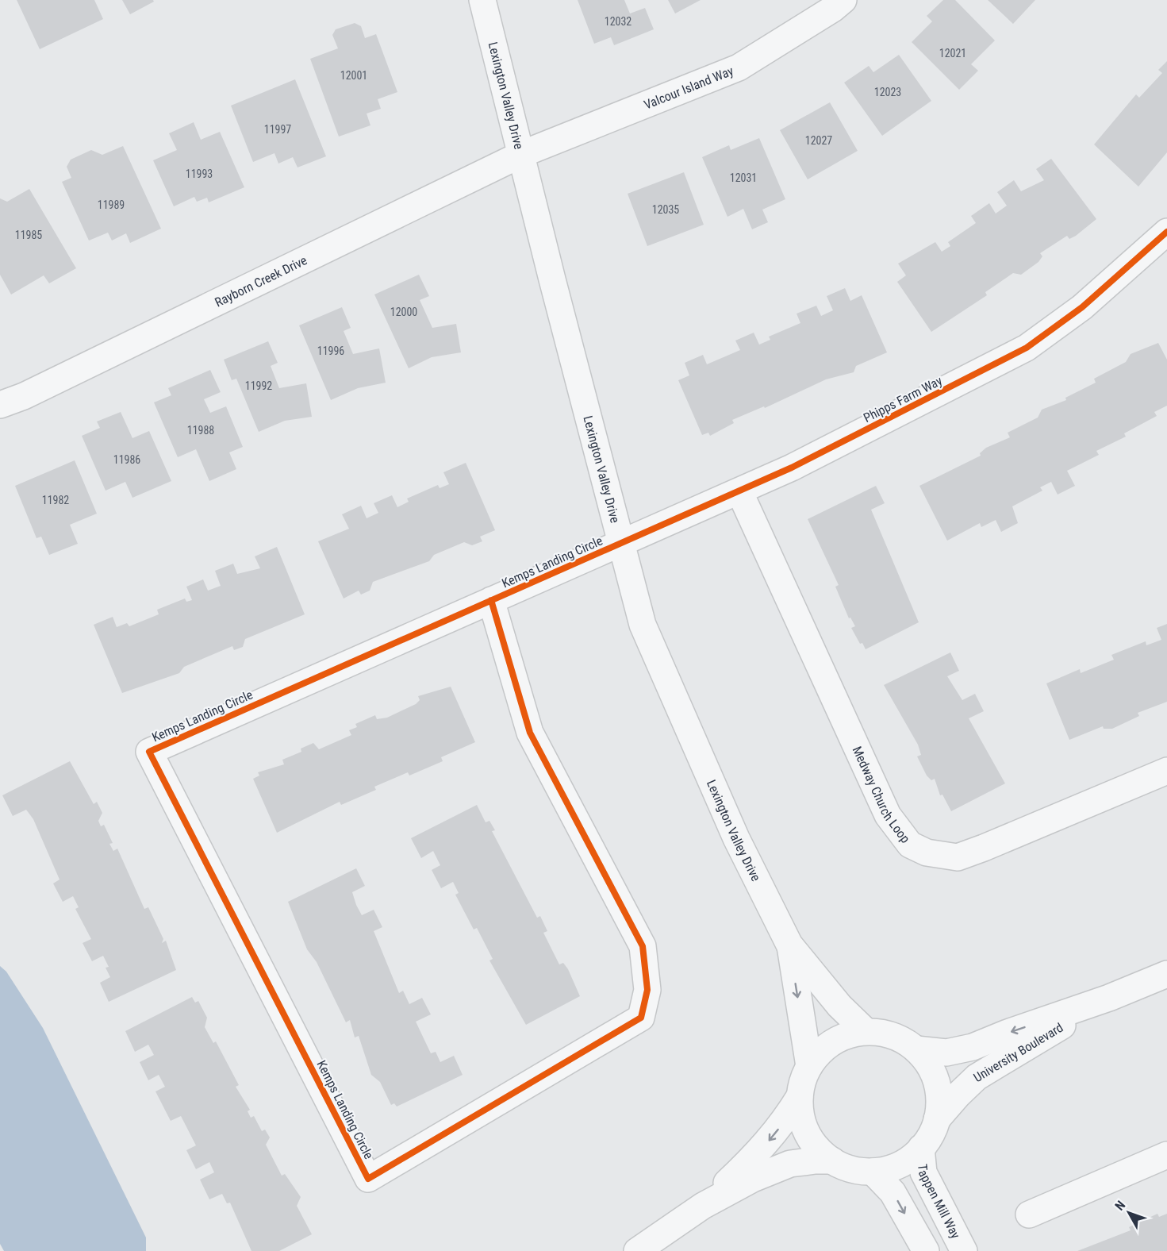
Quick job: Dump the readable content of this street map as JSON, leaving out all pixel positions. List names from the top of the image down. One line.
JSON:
{"streets":{"street":["Valcour Island Way","Lexington Valley Drive","Rayborn Creek Drive","Phipps Farm Way","Kemps Landing Circle","Medway Church Loop","University Boulevard","Tappen Mill Way"]},"crossings":[["Valcour Island Way","Lexington Valley Drive"],["Valcour Island Way","Rayborn Creek Drive"],["Lexington Valley Drive","Rayborn Creek Drive"],["Lexington Valley Drive","Phipps Farm Way"],["Lexington Valley Drive","Kemps Landing Circle"],["Lexington Valley Drive","University Boulevard"],["Lexington Valley Drive","Tappen Mill Way"],["Phipps Farm Way","Kemps Landing Circle"],["Phipps Farm Way","Medway Church Loop"],["University Boulevard","Tappen Mill Way"]],"house_numbers":["12032","12021","12001","12023","11997","12027","11993","12031","11989","12035","11985","12000","11996","11992","11988","11986","11982"],"north":"top left"}
